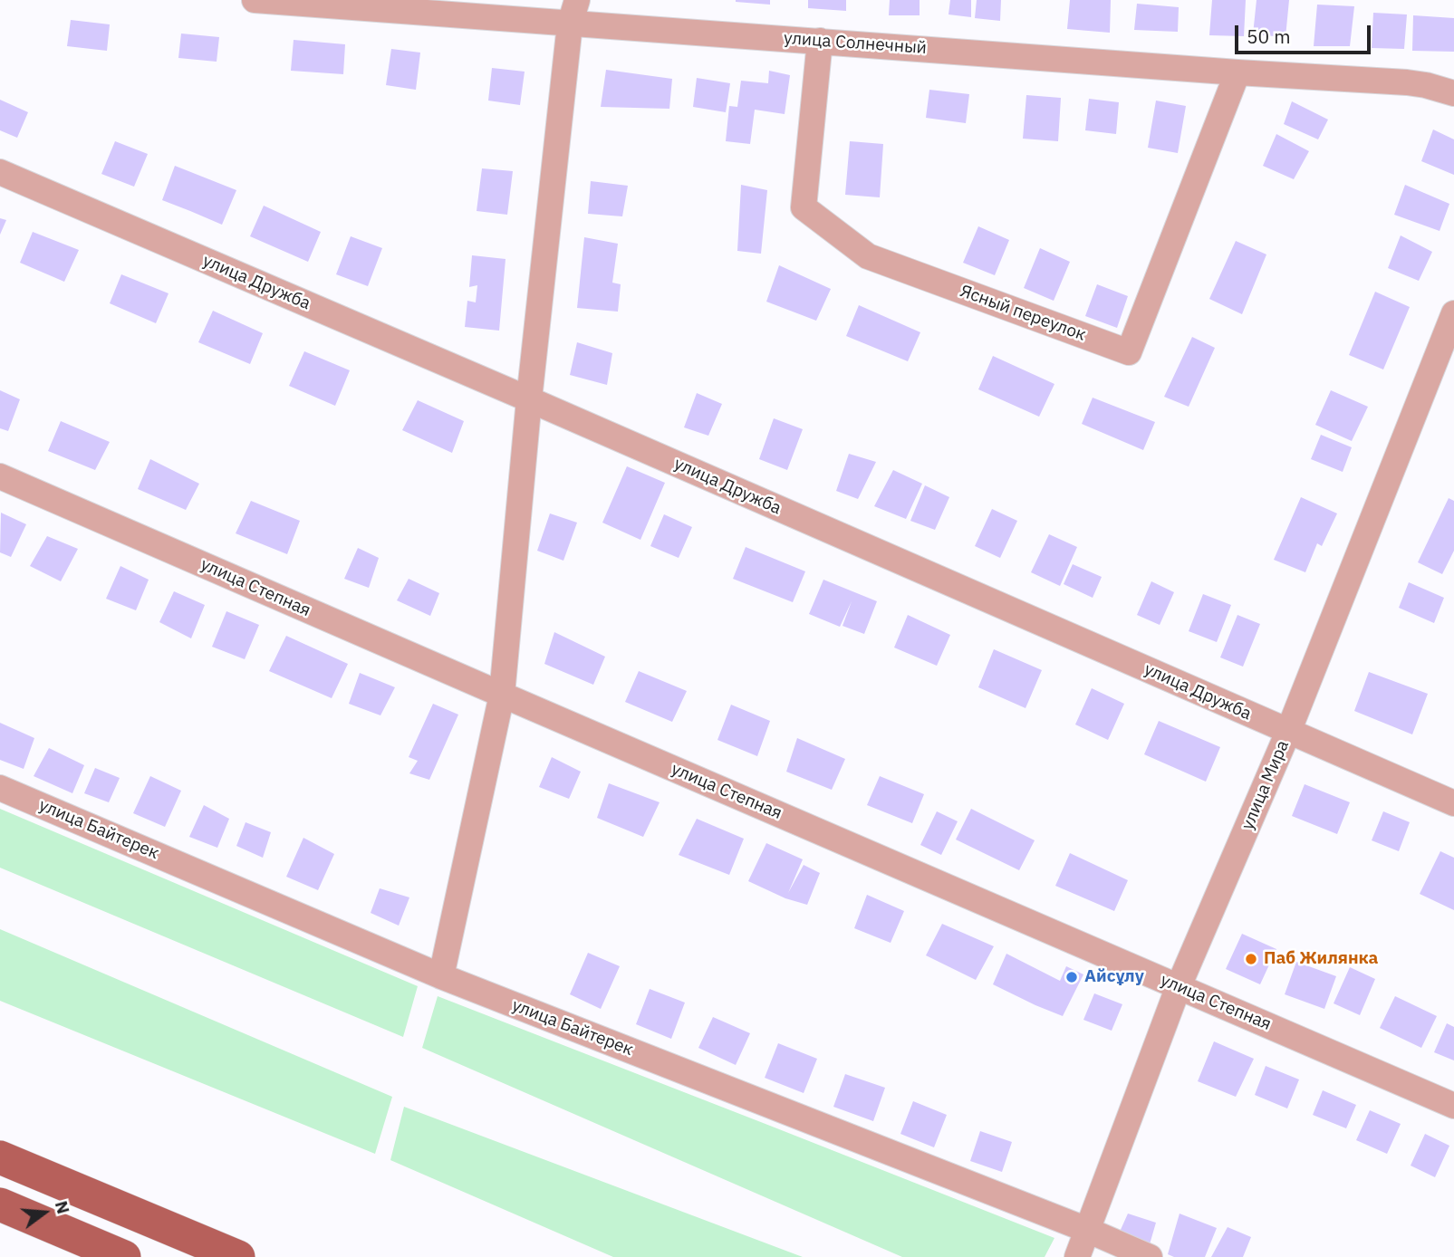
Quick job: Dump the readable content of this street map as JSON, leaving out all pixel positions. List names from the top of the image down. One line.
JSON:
{"streets":{"street":["улица Солнечный","улица Дружба","Ясный переулок","улица Степная","улица Мира","улица Байтерек"]},"crossings":[["улица Солнечный","Ясный переулок"],["улица Дружба","улица Мира"],["улица Степная","улица Мира"],["улица Мира","улица Байтерек"]],"places":["Паб Жилянка","Айсұлу"],"scale_bar":"50 m","north":"right"}
